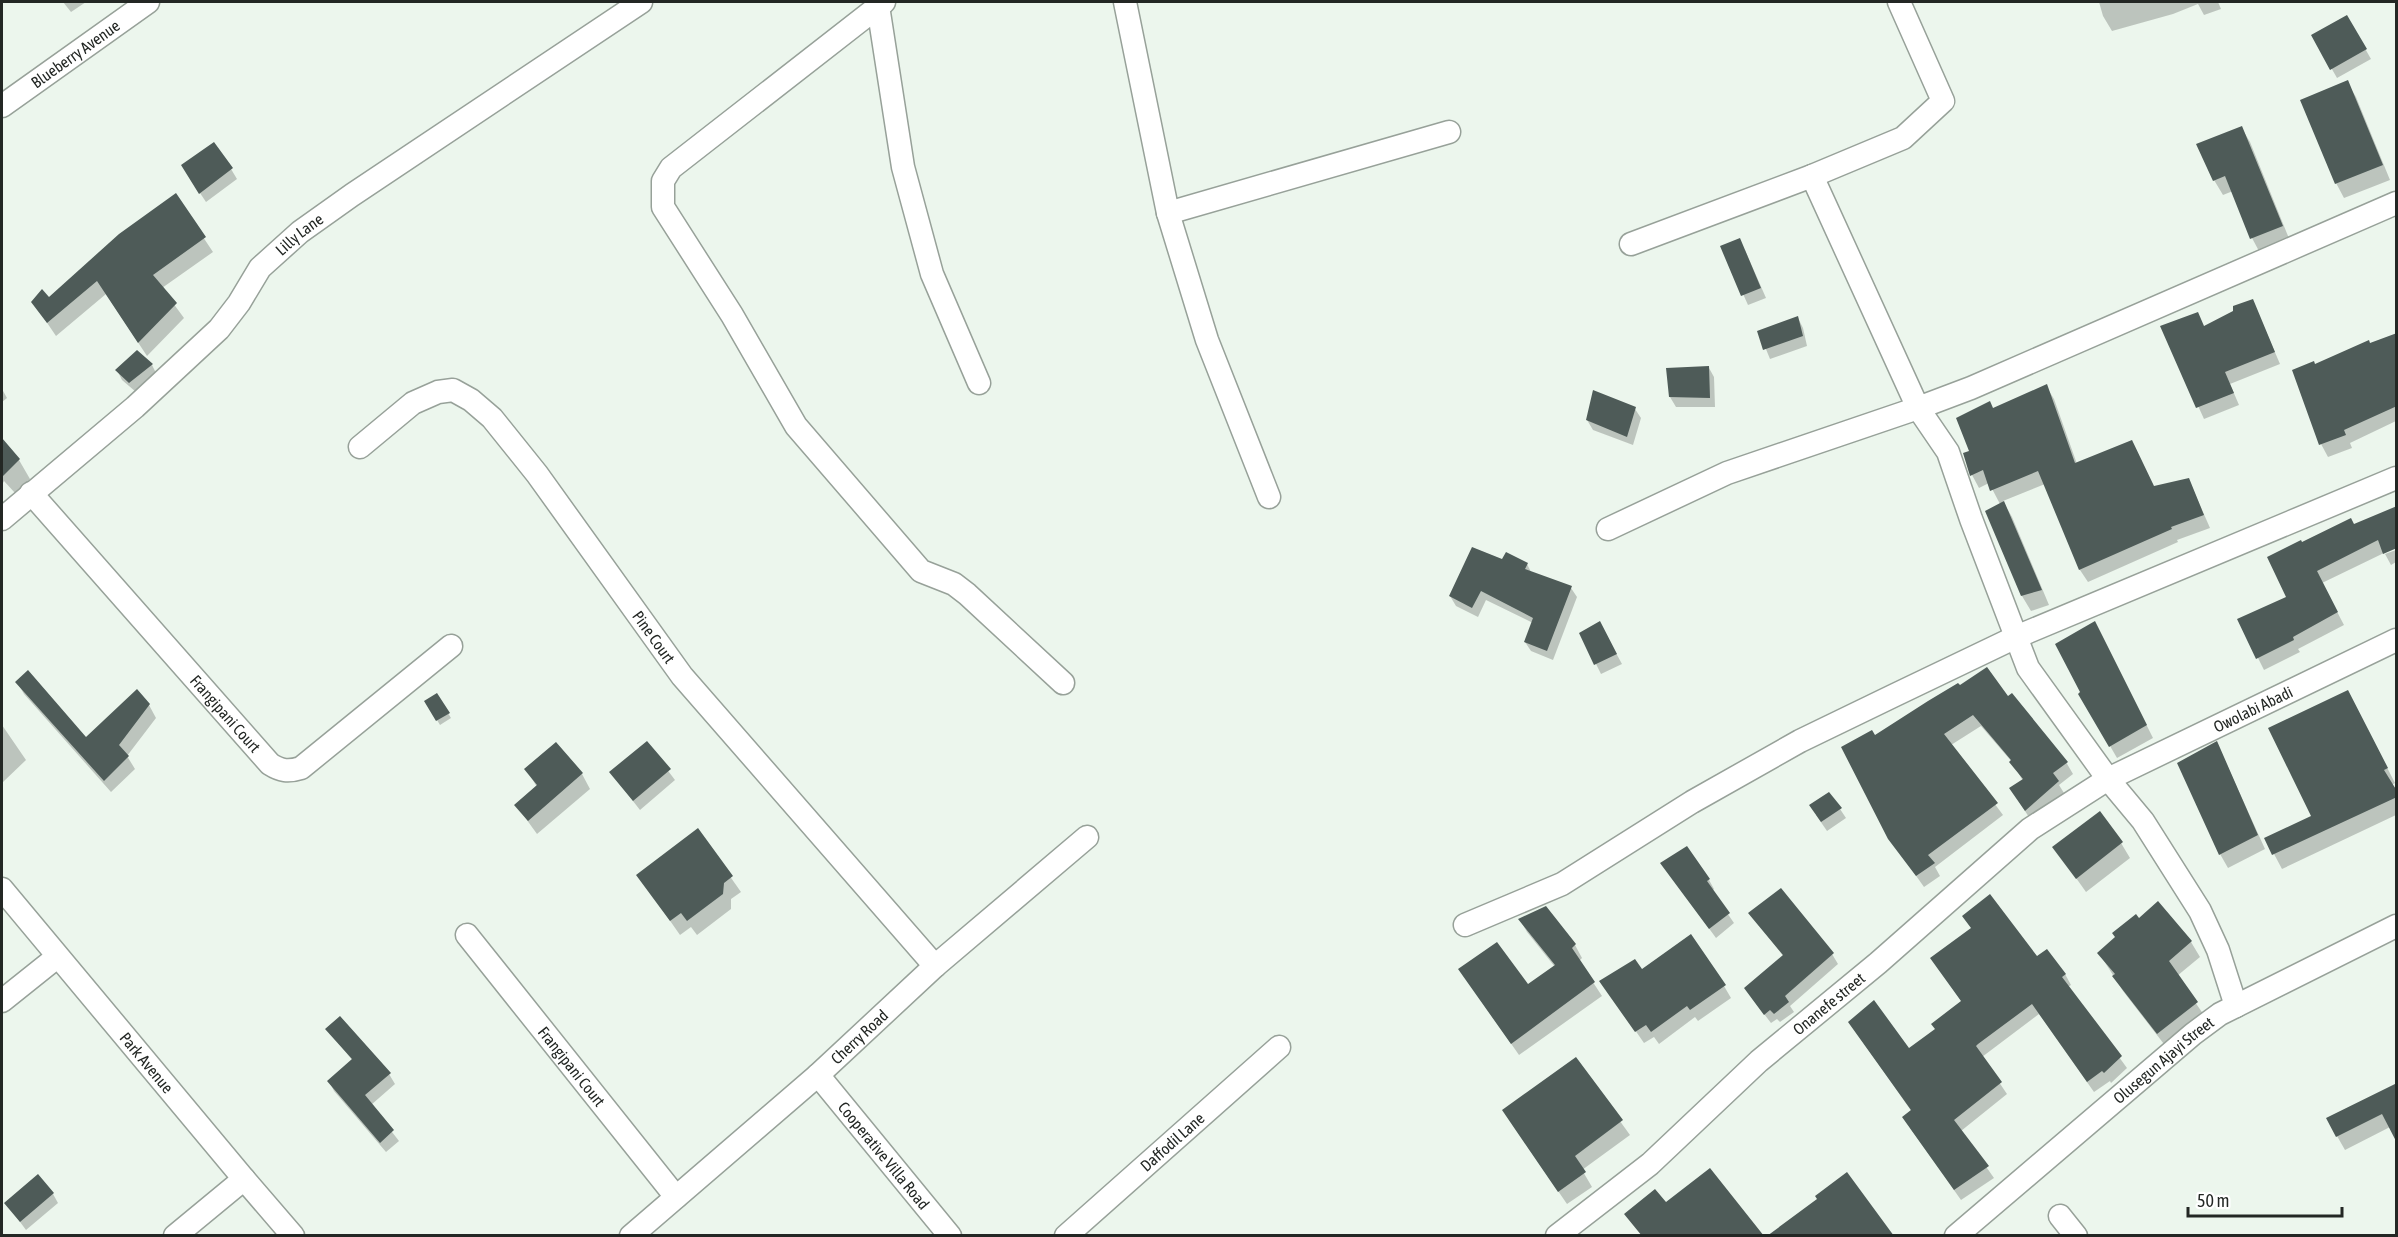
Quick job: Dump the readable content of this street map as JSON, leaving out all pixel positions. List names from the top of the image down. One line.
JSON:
{"streets":{"street":["Blueberry Avenue","Lilly Lane","Pine Court","Owolabi Abadi","Frangipani Court","Onanefe street","Cherry Road","Olusegun Ajayi Street","Park Avenue","Daffodil Lane","Cooperative Villa Road"]},"crossings":[["Lilly Lane","Frangipani Court"],["Pine Court","Cherry Road"],["Owolabi Abadi","Onanefe street"],["Frangipani Court","Cherry Road"],["Cherry Road","Cooperative Villa Road"]],"scale_bar":"50 m"}
